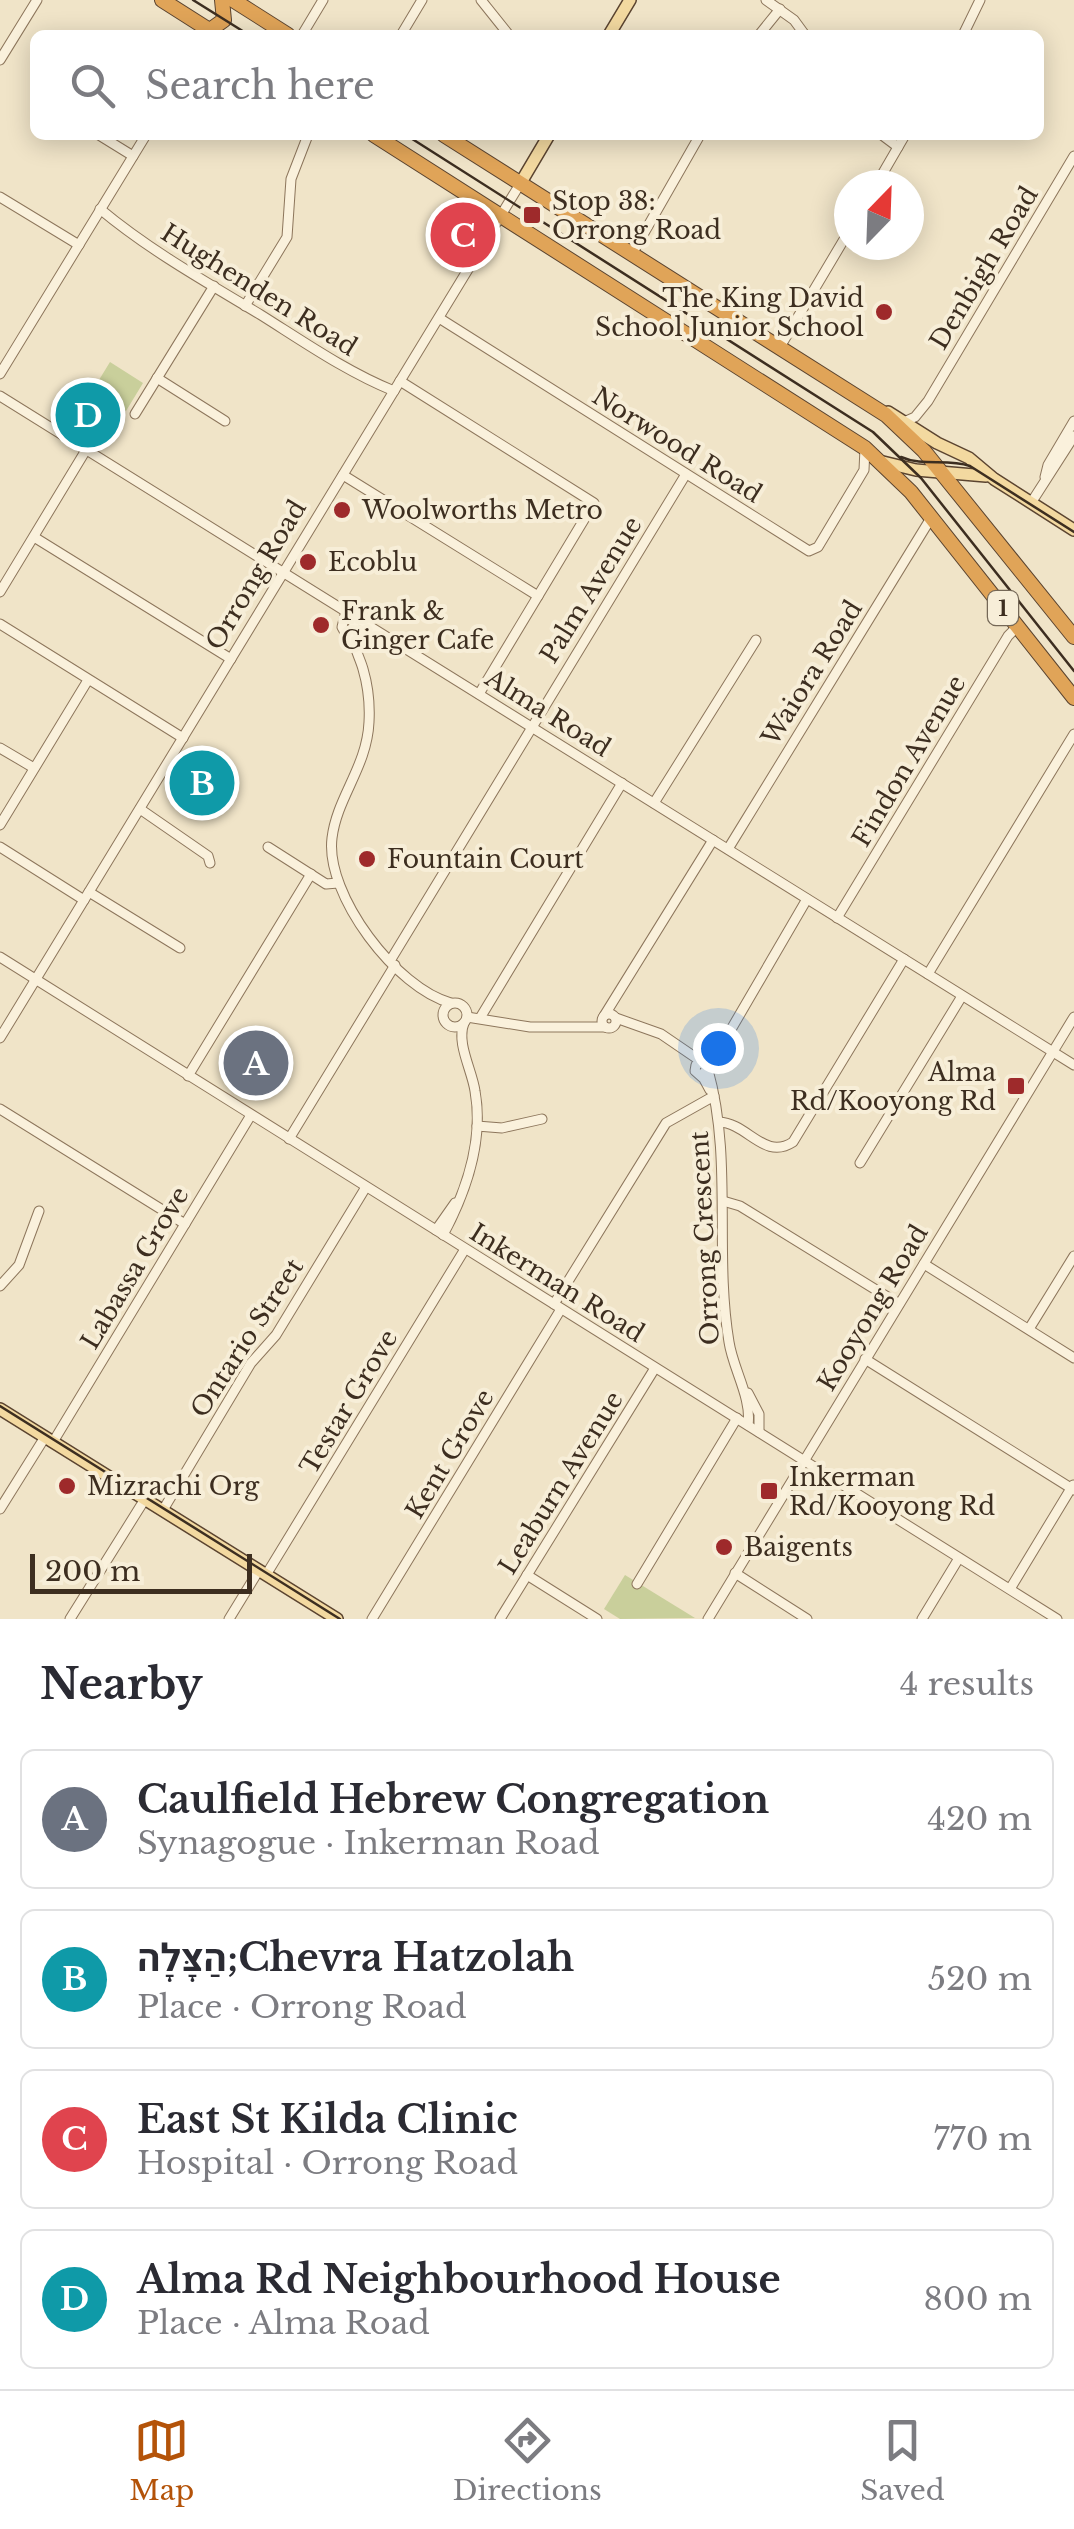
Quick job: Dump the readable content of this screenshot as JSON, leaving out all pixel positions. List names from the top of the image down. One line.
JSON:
{"streets":{"highway":["1"],"main road":["Orrong Road"],"street":["Denbigh Road","Hughenden Road","Norwood Road","Palm Avenue","Waiora Road","Alma Road","Findon Avenue","Orrong Crescent","Labassa Grove","Inkerman Road","Kooyong Road","Ontario Street","Testar Grove","Kent Grove","Leaburn Avenue"]},"crossings":[["Hughenden Road","Orrong Road"],["Norwood Road","Orrong Road"],["Norwood Road","Palm Avenue"],["Norwood Road","1"],["Orrong Road","1"],["Orrong Road","Alma Road"],["Orrong Road","Inkerman Road"],["Palm Avenue","Alma Road"],["Palm Avenue","Inkerman Road"],["1","Waiora Road"],["1","Findon Avenue"],["Waiora Road","Alma Road"],["Alma Road","Findon Avenue"],["Alma Road","Kooyong Road"],["Orrong Crescent","Inkerman Road"],["Orrong Crescent","Kent Grove"],["Labassa Grove","Inkerman Road"],["Inkerman Road","Kooyong Road"],["Inkerman Road","Ontario Street"],["Inkerman Road","Testar Grove"],["Inkerman Road","Kent Grove"],["Inkerman Road","Leaburn Avenue"]],"places":{"transit":["Stop 38: Orrong Road","Alma Rd/Kooyong Rd","Inkerman Rd/Kooyong Rd"],"other":["The King David School Junior School","Woolworths Metro","Ecoblu","Frank & Ginger Cafe","Fountain Court","Mizrachi Org","Baigents"]},"scale_bar":"200 m","north":"top right","page":{"search":"Search here","pins":["C","D","B","A"],"scale":"200 m","heading":["Nearby","4 results"],"list":[{"mark":"A","name":"Caulfield Hebrew Congregation","note":"Synagogue · Inkerman Road","value":"420 m"},{"mark":"B","name":"הַצָּלָה;Chevra Hatzolah","note":"Place · Orrong Road","value":"520 m"},{"mark":"C","name":"East St Kilda Clinic","note":"Hospital · Orrong Road","value":"770 m"},{"mark":"D","name":"Alma Rd Neighbourhood House","note":"Place · Alma Road","value":"800 m"}],"nav":["Map","Directions","Saved"]}}
